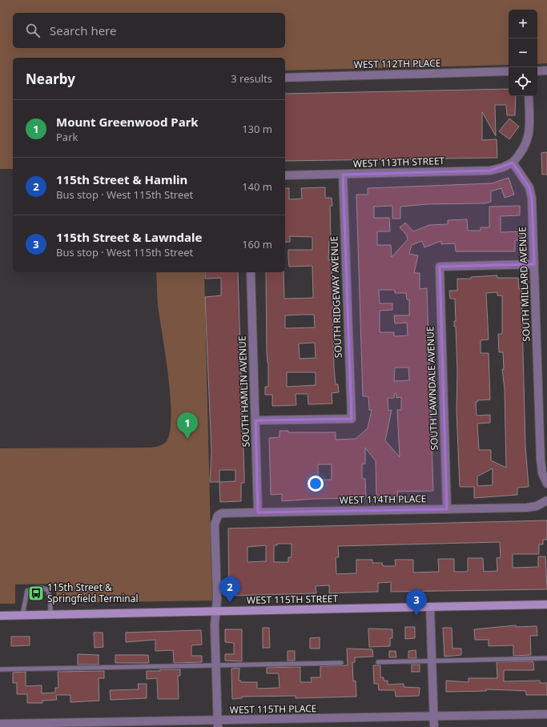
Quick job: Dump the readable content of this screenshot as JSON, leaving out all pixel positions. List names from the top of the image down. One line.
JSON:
{"streets":{"street":["WEST 112TH PLACE","WEST 113TH STREET","SOUTH MILLARD AVENUE","SOUTH RIDGEWAY AVENUE","SOUTH LAWNDALE AVENUE","SOUTH HAMLIN AVENUE","WEST 114TH PLACE","WEST 115TH STREET","WEST 115TH PLACE"]},"crossings":[["WEST 113TH STREET","SOUTH MILLARD AVENUE"],["WEST 113TH STREET","SOUTH RIDGEWAY AVENUE"],["SOUTH MILLARD AVENUE","SOUTH LAWNDALE AVENUE"],["SOUTH RIDGEWAY AVENUE","SOUTH HAMLIN AVENUE"],["SOUTH LAWNDALE AVENUE","WEST 114TH PLACE"],["SOUTH HAMLIN AVENUE","WEST 114TH PLACE"],["WEST 114TH PLACE","WEST 115TH STREET"]],"places":{"bus stop":["115th Street & Springfield Terminal"]},"page":{"map_buttons":["+","−"],"search":"Search here","heading":["Nearby","3 results"],"list":[{"mark":"1","name":"Mount Greenwood Park","note":"Park","value":"130 m"},{"mark":"2","name":"115th Street & Hamlin","note":"Bus stop · West 115th Street","value":"140 m"},{"mark":"3","name":"115th Street & Lawndale","note":"Bus stop · West 115th Street","value":"160 m"}],"pins":["1","2","3"]}}
